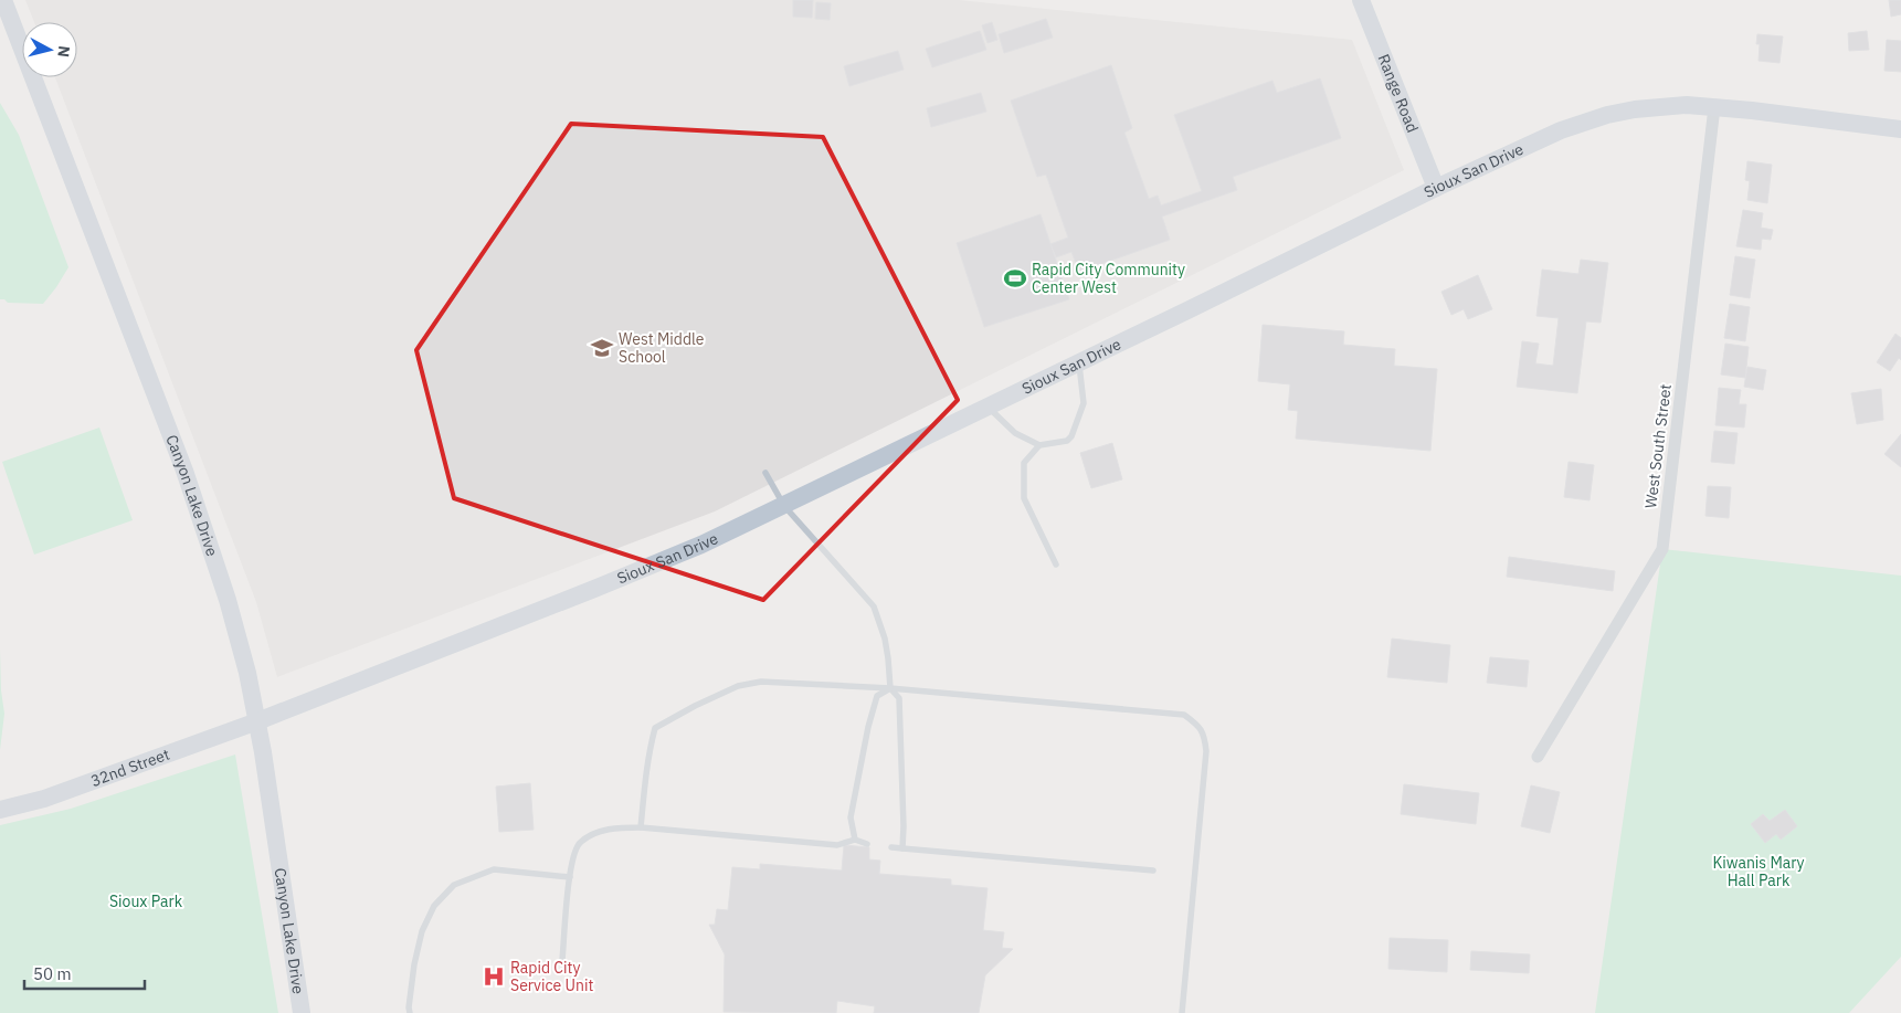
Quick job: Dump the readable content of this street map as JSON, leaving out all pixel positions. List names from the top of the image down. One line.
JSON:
{"streets":{"street":["Range Road","Sioux San Drive","West South Street","Canyon Lake Drive","32nd Street"]},"crossings":[["Range Road","Sioux San Drive"],["Sioux San Drive","West South Street"],["Sioux San Drive","Canyon Lake Drive"],["Sioux San Drive","32nd Street"],["Canyon Lake Drive","32nd Street"]],"parks":["Kiwanis Mary Hall Park","Sioux Park"],"places":{"sports":["Rapid City Community Center West"],"school or university":["West Middle School"],"hospital":["Rapid City Service Unit"]},"scale_bar":"50 m","north":"right"}
